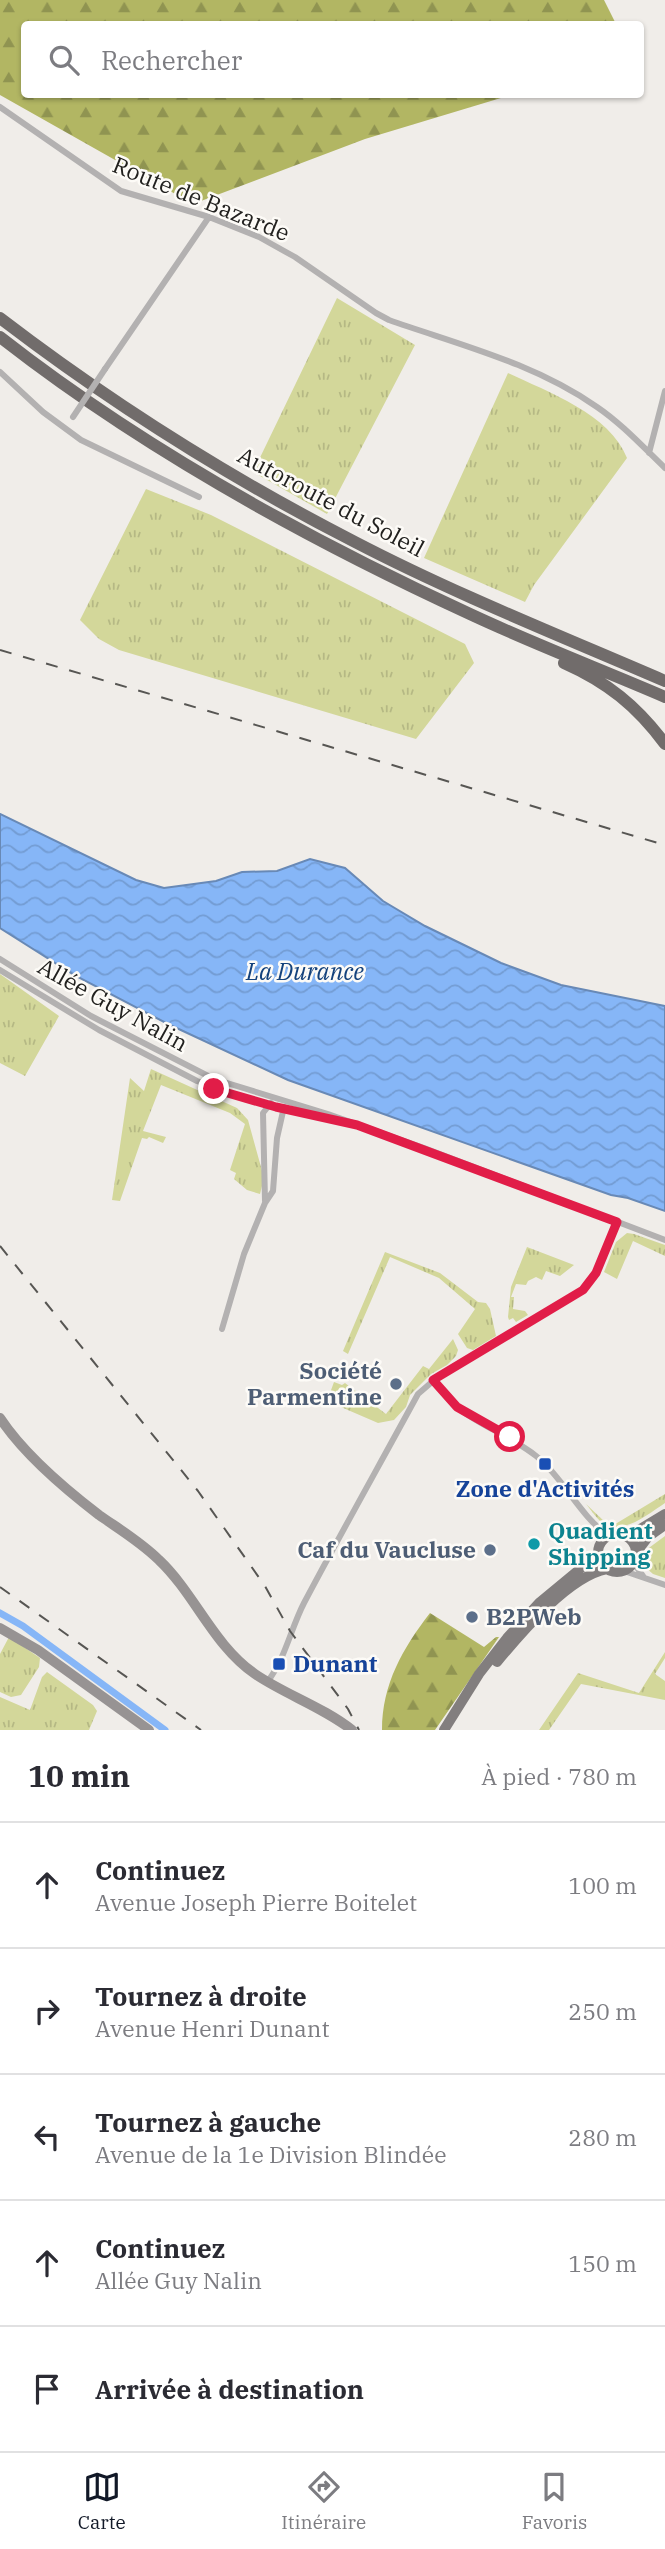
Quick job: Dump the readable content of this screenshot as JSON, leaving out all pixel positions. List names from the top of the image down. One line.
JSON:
{"streets":{"highway":["Autoroute du Soleil"],"street":["Route de Bazarde","Allée Guy Nalin"]},"water":["La Durance"],"places":{"other":["Société Parmentine","Quadient Shipping","Caf du Vaucluse","B2PWeb"],"transit":["Zone d'Activités","Dunant"]},"page":{"search":"Rechercher","heading":["10 min","À pied · 780 m"],"list":[["Continuez","Avenue Joseph Pierre Boitelet","100 m"],["Tournez à droite","Avenue Henri Dunant","250 m"],["Tournez à gauche","Avenue de la 1e Division Blindée","280 m"],["Continuez","Allée Guy Nalin","150 m"],"Arrivée à destination"],"nav":["Carte","Itinéraire","Favoris"]}}
